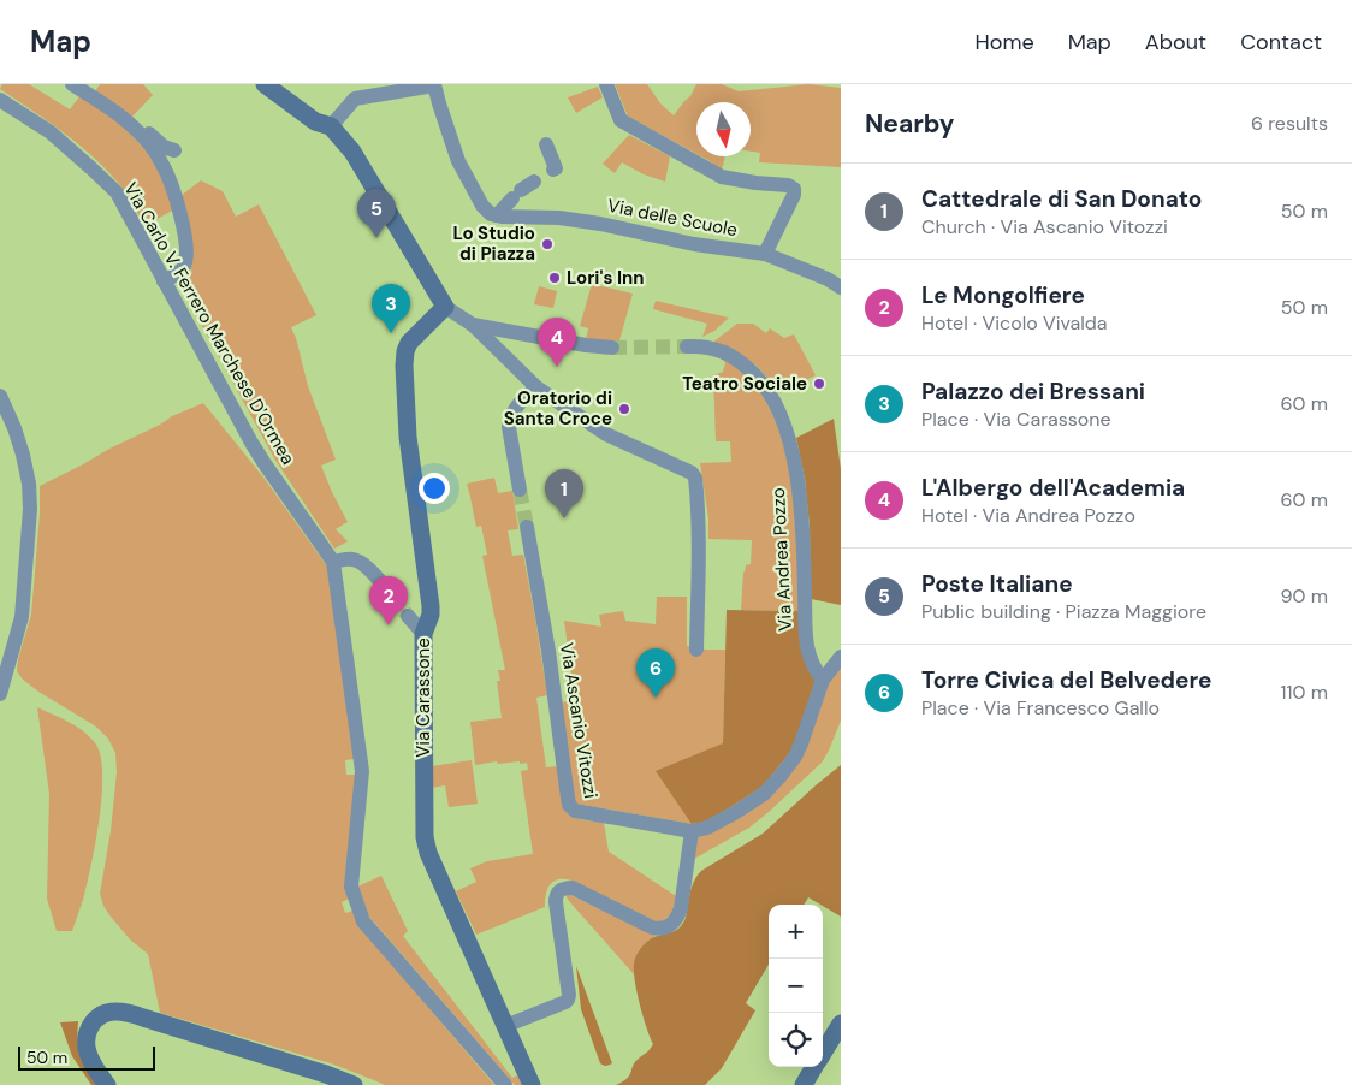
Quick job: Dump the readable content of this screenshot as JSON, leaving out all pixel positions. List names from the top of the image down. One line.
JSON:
{"streets":{"street":["Via delle Scuole","Via Carlo V. Ferrero Marchese D'Ormea","Via Andrea Pozzo","Via Carassone","Via Ascanio Vitozzi"]},"places":["Lo Studio di Piazza","Lori's Inn","Teatro Sociale","Oratorio di Santa Croce"],"scale_bar":"50 m","north":"bottom","page":{"header":"Map","nav":["Home","Map","About","Contact"],"heading":["Nearby","6 results"],"list":[{"mark":"1","name":"Cattedrale di San Donato","note":"Church · Via Ascanio Vitozzi","value":"50 m"},{"mark":"2","name":"Le Mongolfiere","note":"Hotel · Vicolo Vivalda","value":"50 m"},{"mark":"3","name":"Palazzo dei Bressani","note":"Place · Via Carassone","value":"60 m"},{"mark":"4","name":"L'Albergo dell'Academia","note":"Hotel · Via Andrea Pozzo","value":"60 m"},{"mark":"5","name":"Poste Italiane","note":"Public building · Piazza Maggiore","value":"90 m"},{"mark":"6","name":"Torre Civica del Belvedere","note":"Place · Via Francesco Gallo","value":"110 m"}],"pins":["5","3","4","1","2","6"],"map_buttons":["+","−"],"scale":"50 m"}}
